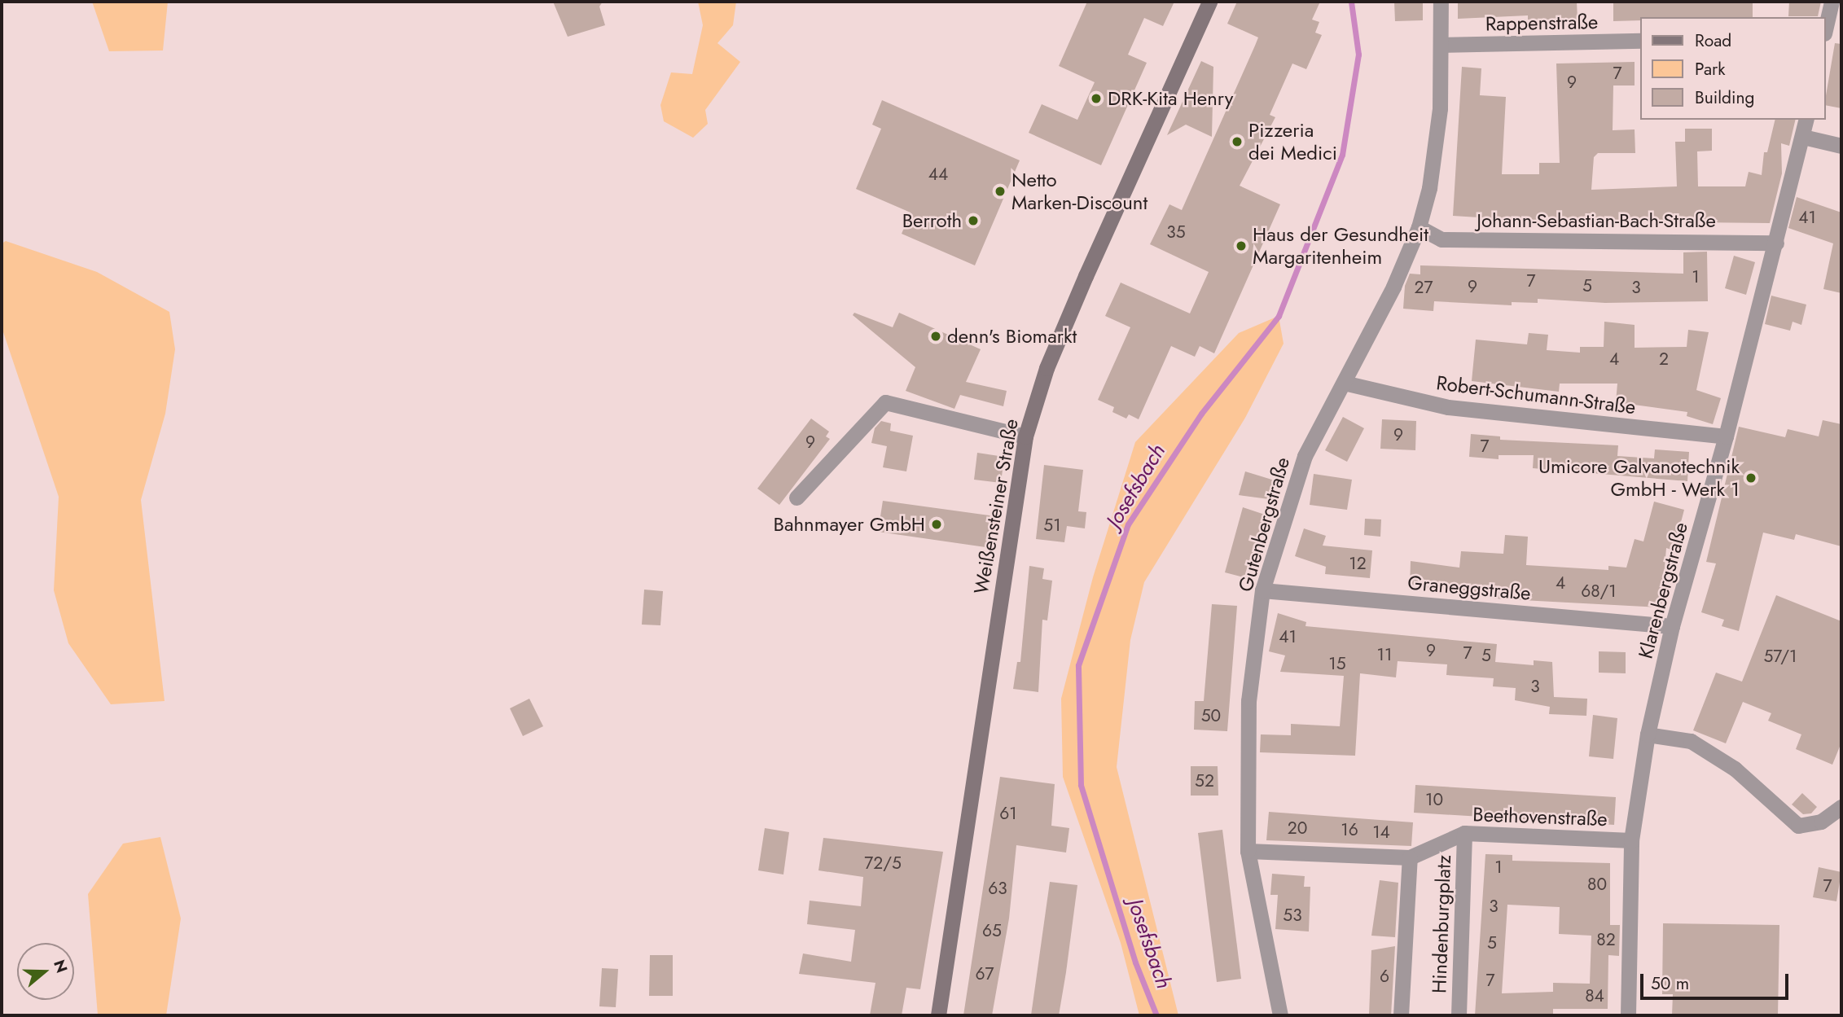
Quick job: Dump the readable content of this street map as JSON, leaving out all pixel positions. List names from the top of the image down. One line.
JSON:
{"streets":{"main road":["Weißensteiner Straße"],"street":["Rappenstraße","Johann-Sebastian-Bach-Straße","Robert-Schumann-Straße","Gutenbergstraße","Graneggstraße","Klarenbergstraße","Beethovenstraße","Hindenburgplatz"]},"crossings":[["Rappenstraße","Gutenbergstraße"],["Johann-Sebastian-Bach-Straße","Gutenbergstraße"],["Johann-Sebastian-Bach-Straße","Klarenbergstraße"],["Robert-Schumann-Straße","Gutenbergstraße"],["Robert-Schumann-Straße","Klarenbergstraße"],["Gutenbergstraße","Graneggstraße"],["Gutenbergstraße","Beethovenstraße"],["Graneggstraße","Klarenbergstraße"],["Klarenbergstraße","Beethovenstraße"],["Beethovenstraße","Hindenburgplatz"]],"water":["Josefsbach"],"places":["DRK-Kita Henry","Pizzeria dei Medici","Netto Marken-Discount","Berroth","Haus der Gesundheit Margaritenheim","denn's Biomarkt","Umicore Galvanotechnik GmbH - Werk 1","Bahnmayer GmbH"],"house_numbers":["7","9","44","41","35","1","7","5","9","27","3","4","2","9","9","7","51","12","4","68/1","41","9","7","11","5","57/1","15","3","50","52","10","61","20","16","14","72/5","1","80","7","63","3","53","65","82","5","67","6","7","84"],"legend":["Road","Park","Building"],"scale_bar":"50 m","north":"right"}
